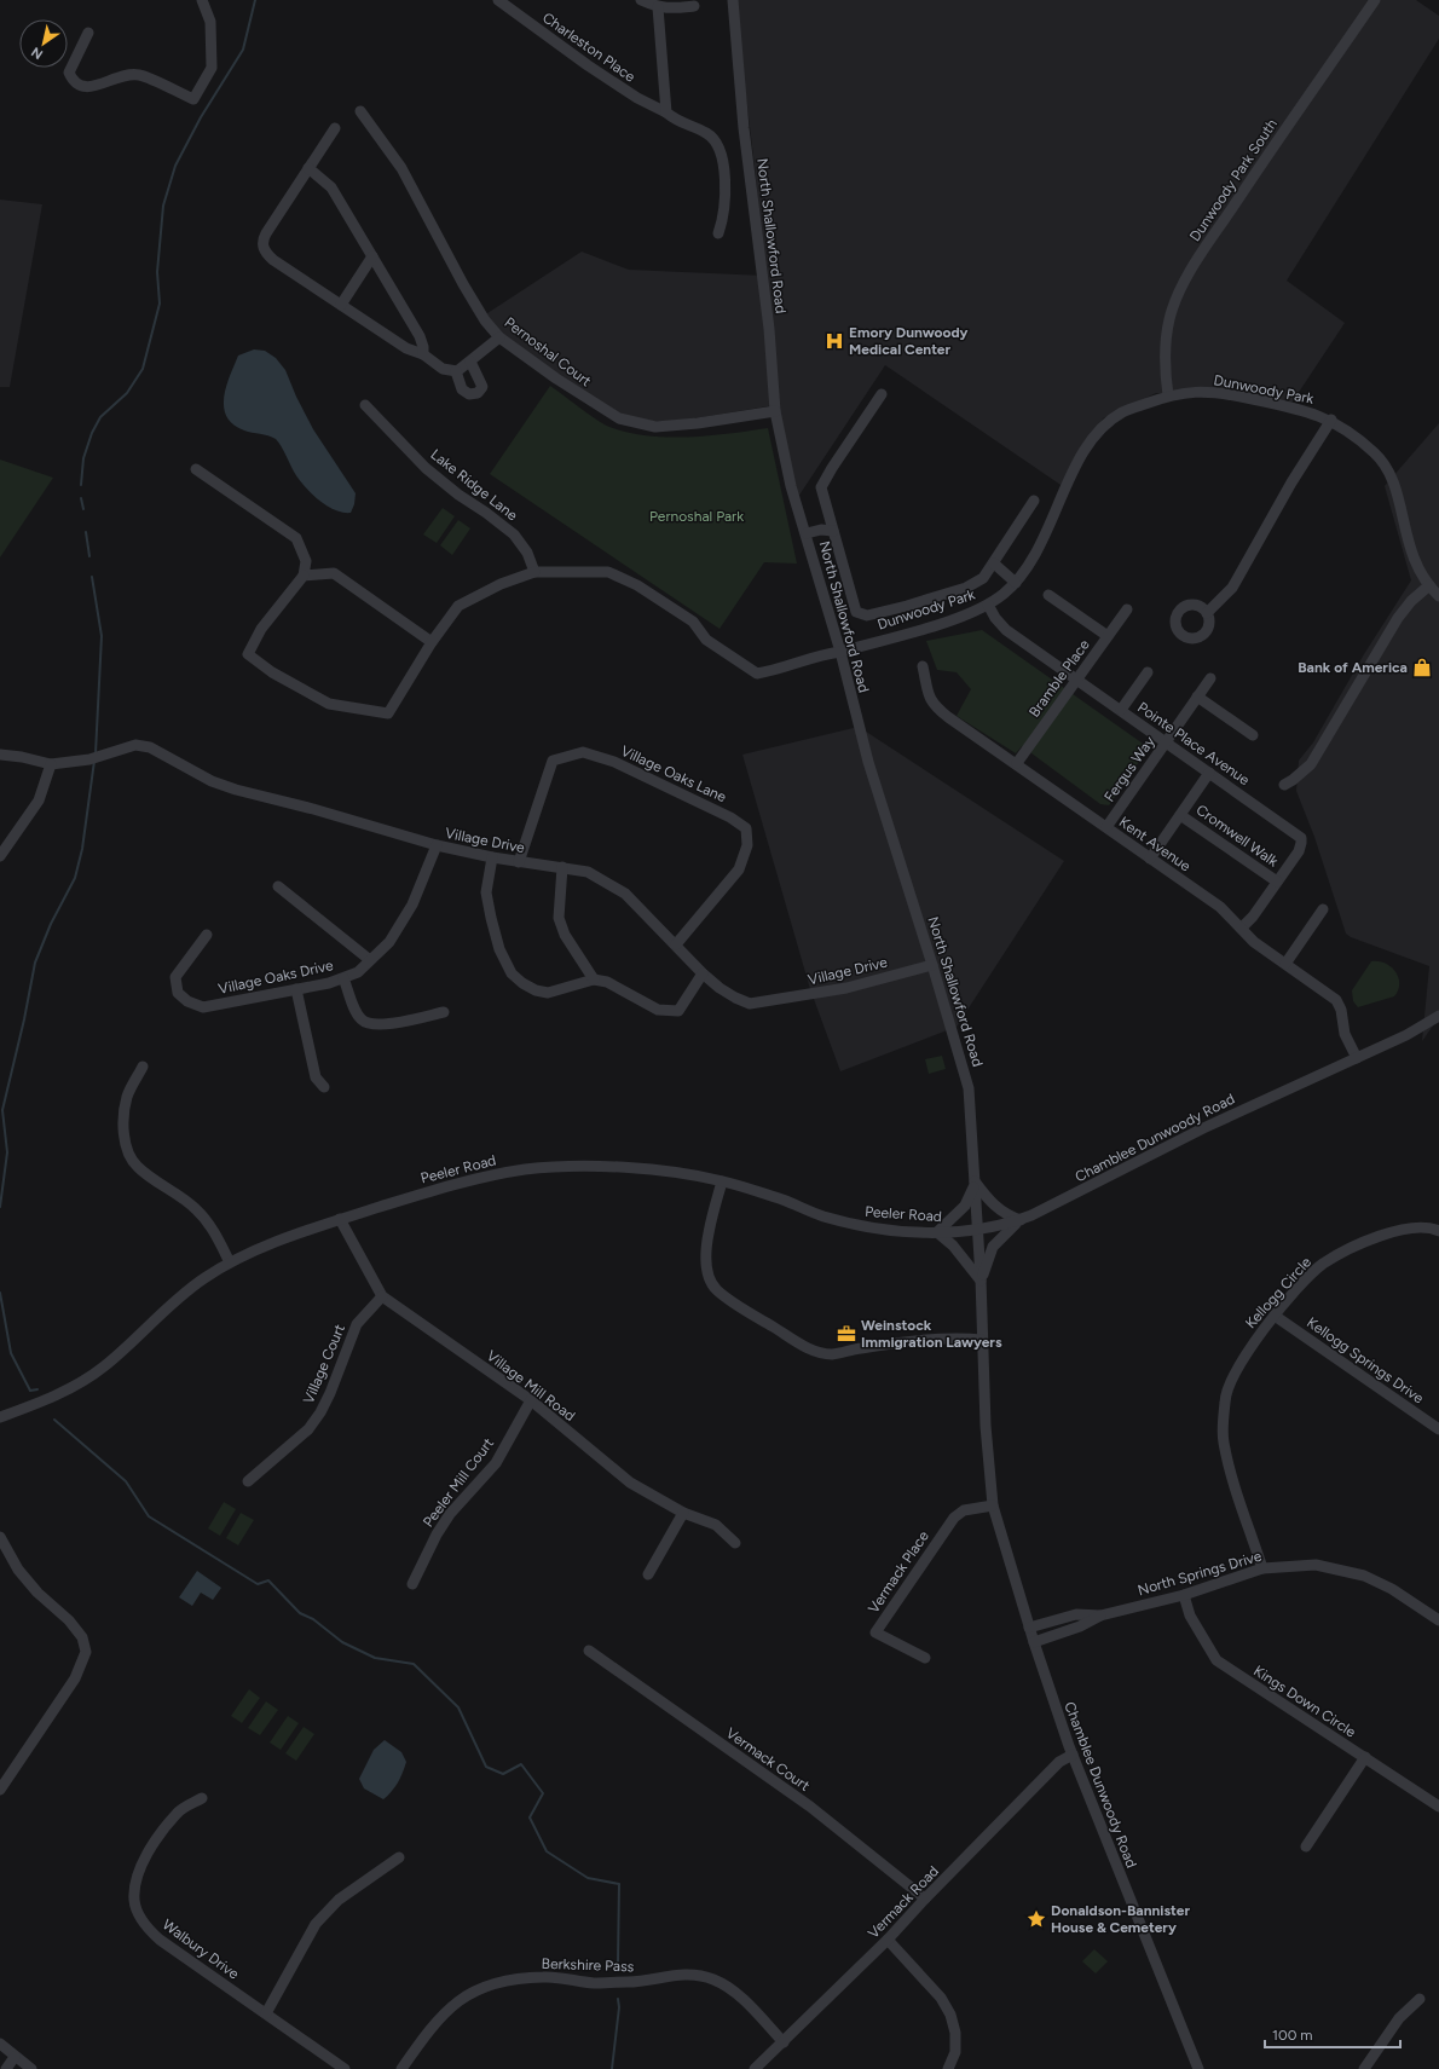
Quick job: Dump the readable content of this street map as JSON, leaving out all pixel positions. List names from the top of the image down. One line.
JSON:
{"streets":{"street":["Charleston Place","Dunwoody Park South","North Shallowford Road","Pernoshal Court","Dunwoody Park","Lake Ridge Lane","Bramble Place","Pointe Place Avenue","Fergus Way","Village Oaks Lane","Cromwell Walk","Village Drive","Kent Avenue","Village Oaks Drive","Chamblee Dunwoody Road","Peeler Road","Kellogg Circle","Kellogg Springs Drive","Village Court","Village Mill Road","Peeler Mill Court","Vermack Place","North Springs Drive","Kings Down Circle","Vermack Court","Vermack Road","Walbury Drive","Berkshire Pass"]},"crossings":[["Dunwoody Park South","Dunwoody Park"],["North Shallowford Road","Pernoshal Court"],["North Shallowford Road","Dunwoody Park"],["North Shallowford Road","Village Drive"],["North Shallowford Road","Chamblee Dunwoody Road"],["North Shallowford Road","Peeler Road"],["Dunwoody Park","Pointe Place Avenue"],["Bramble Place","Pointe Place Avenue"],["Bramble Place","Kent Avenue"],["Pointe Place Avenue","Fergus Way"],["Pointe Place Avenue","Cromwell Walk"],["Pointe Place Avenue","Kent Avenue"],["Fergus Way","Kent Avenue"],["Village Oaks Lane","Village Drive"],["Village Drive","Village Oaks Drive"],["Kent Avenue","Chamblee Dunwoody Road"],["Chamblee Dunwoody Road","Peeler Road"],["Chamblee Dunwoody Road","Vermack Place"],["Chamblee Dunwoody Road","North Springs Drive"],["Chamblee Dunwoody Road","Vermack Road"],["Peeler Road","Village Mill Road"],["Kellogg Circle","Kellogg Springs Drive"],["Kellogg Circle","North Springs Drive"],["Village Court","Village Mill Road"],["Village Mill Road","Peeler Mill Court"],["North Springs Drive","Kings Down Circle"],["Vermack Court","Vermack Road"],["Vermack Road","Berkshire Pass"]],"parks":["Pernoshal Park"],"places":{"hospital":["Emory Dunwoody Medical Center"],"shop":["Bank of America"],"office":["Weinstock Immigration Lawyers"],"place":["Donaldson-Bannister House & Cemetery"]},"scale_bar":"100 m","north":"bottom left"}
